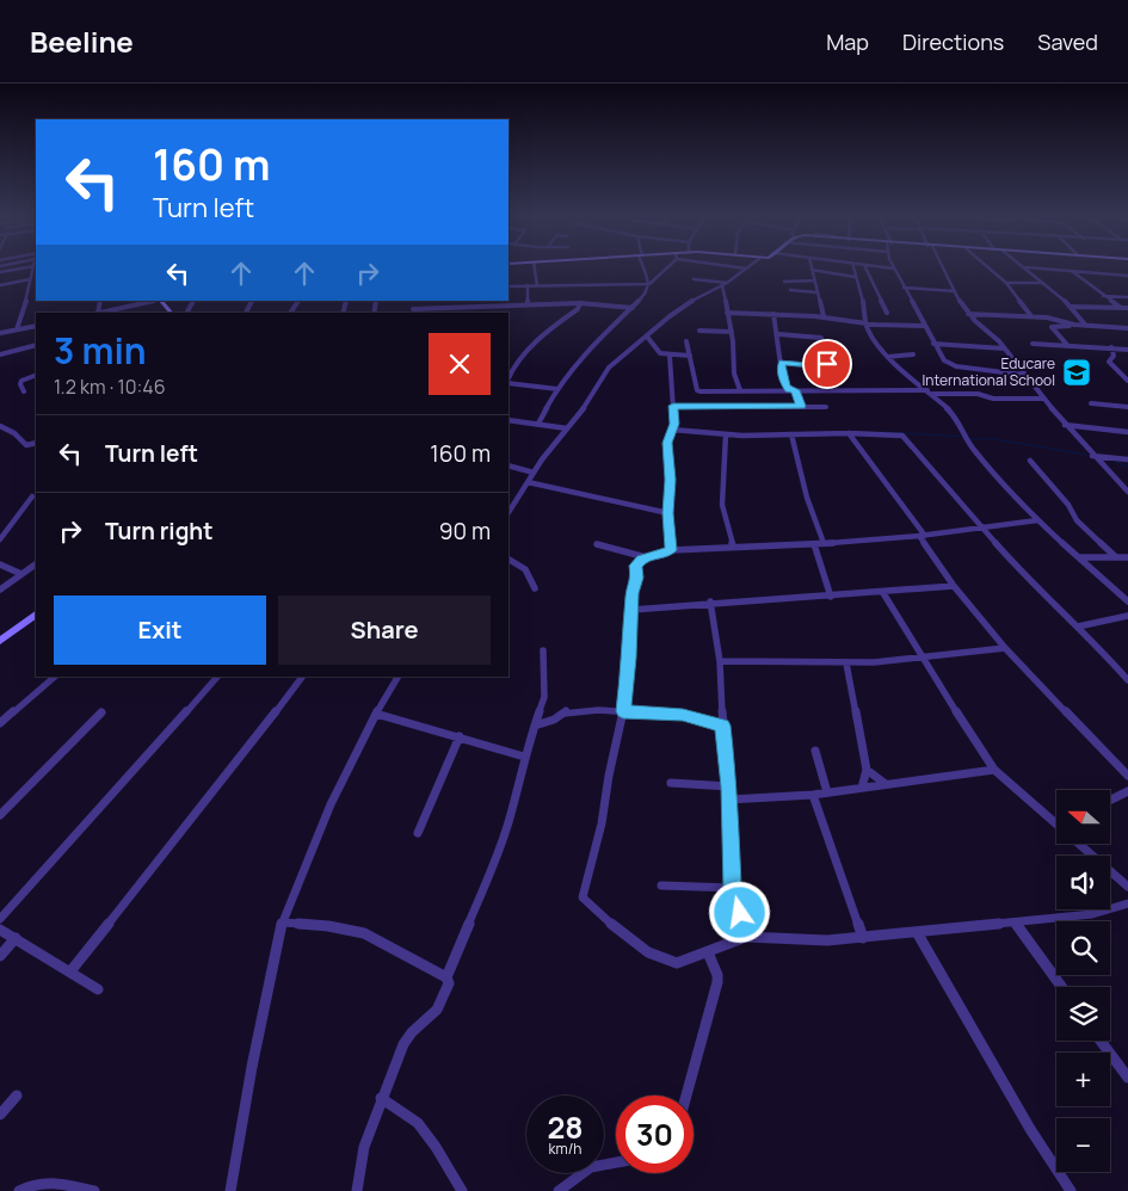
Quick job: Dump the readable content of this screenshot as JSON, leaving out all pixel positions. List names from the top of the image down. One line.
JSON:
{"places":{"school or university":["Educare International School"]},"north":"left","page":{"header":"Beeline","nav":["Map","Directions","Saved"],"turn":["160 m","Turn left"],"heading":["3 min","1.2 km · 10:46"],"list":[{"name":"Turn left","value":"160 m"},{"name":"Turn right","value":"90 m"}],"buttons":["Exit","Share"],"map_buttons":["+","−"],"speed":"28 km/h","limit":"30"}}
